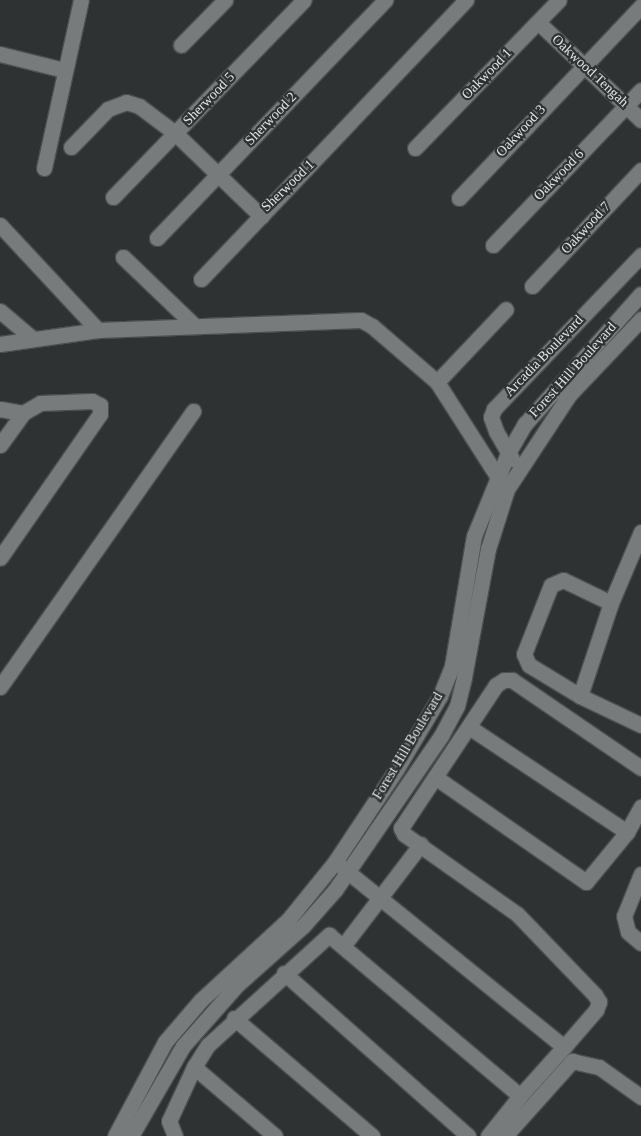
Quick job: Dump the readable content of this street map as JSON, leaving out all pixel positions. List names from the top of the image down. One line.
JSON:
{"streets":{"street":["Oakwood Tengah","Oakwood 1","Sherwood 5","Sherwood 2","Oakwood 3","Oakwood 6","Sherwood 1","Oakwood 7","Arcadia Boulevard","Forest Hill Boulevard"]},"crossings":[["Oakwood Tengah","Oakwood 1"],["Oakwood Tengah","Oakwood 3"],["Oakwood Tengah","Oakwood 6"],["Sherwood 5","Sherwood 1"],["Sherwood 2","Sherwood 1"],["Arcadia Boulevard","Forest Hill Boulevard"]]}
